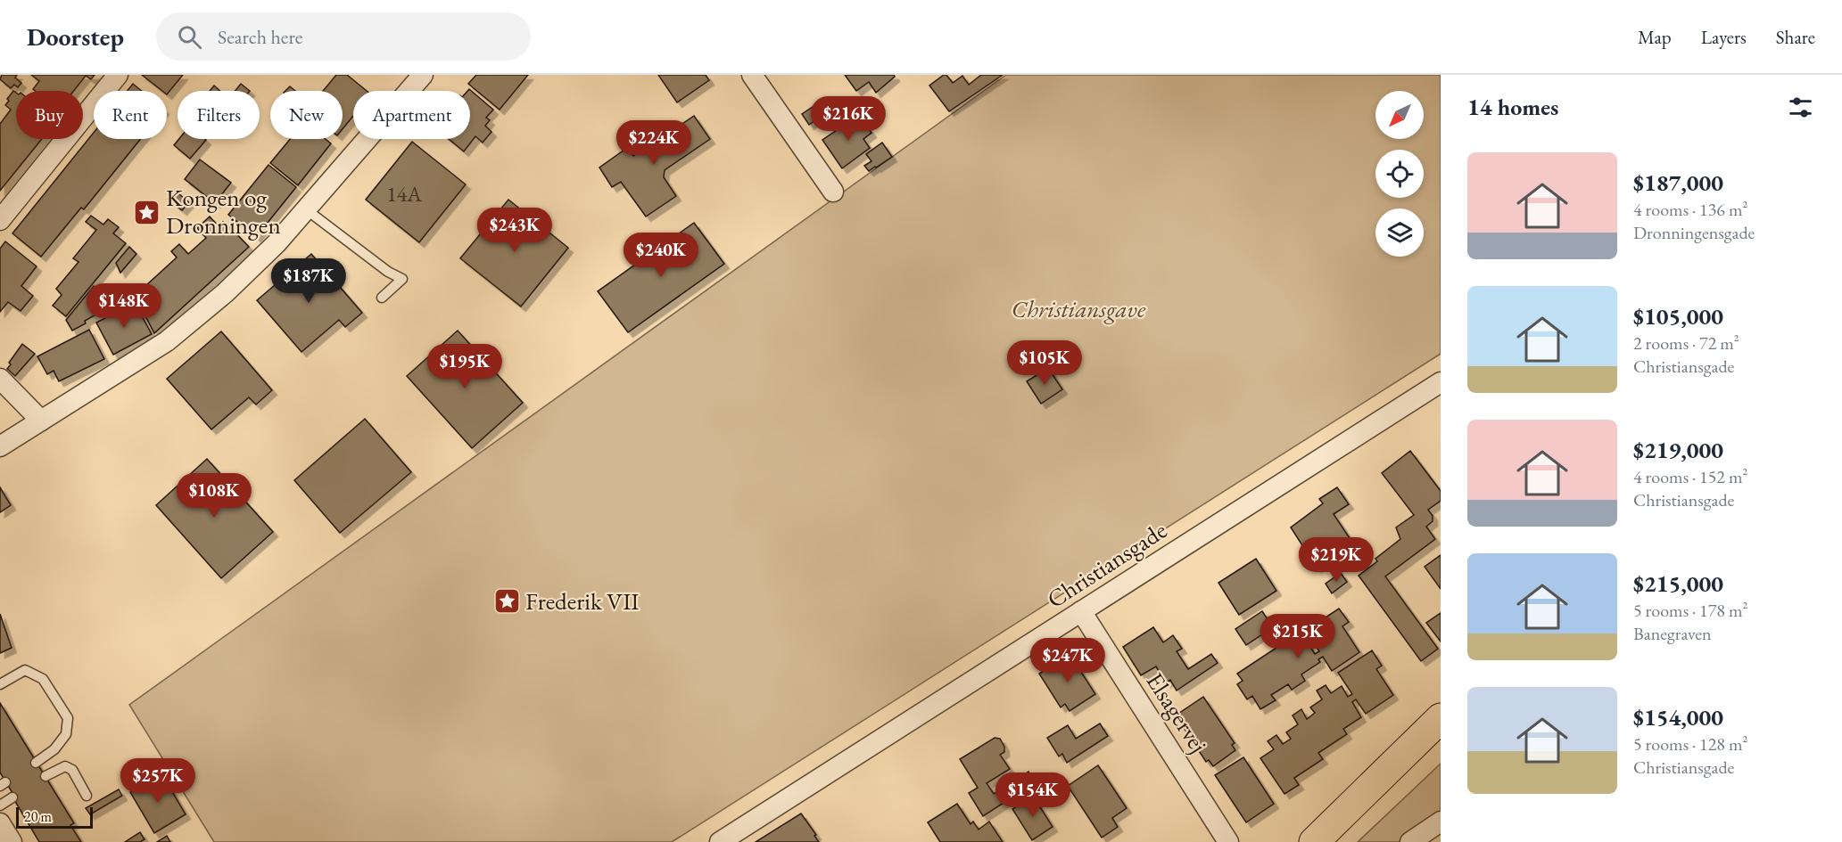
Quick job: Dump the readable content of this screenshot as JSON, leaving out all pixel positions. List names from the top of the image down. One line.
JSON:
{"streets":{"street":["Christiansgade","Elsagervej"]},"crossings":[["Christiansgade","Elsagervej"]],"parks":["Christiansgave"],"places":{"place":["Kongen og Dronningen","Frederik VII"]},"house_numbers":["14A"],"scale_bar":"20 m","north":"bottom left","page":{"header":"Doorstep","search":"Search here","nav":["Map","Layers","Share"],"heading":"14 homes","chip":["Buy","Rent","Filters","New","Apartment"],"price":["$216K","$224K","$243K","$240K","$187K","$148K","$105K","$195K","$108K","$219K","$215K","$247K","$257K","$154K"],"list":[{"name":"$187,000","note":"4 rooms · 136 m² · Dronningensgade"},{"name":"$105,000","note":"2 rooms · 72 m² · Christiansgade"},{"name":"$219,000","note":"4 rooms · 152 m² · Christiansgade"},{"name":"$215,000","note":"5 rooms · 178 m² · Banegraven"},{"name":"$154,000","note":"5 rooms · 128 m² · Christiansgade"}],"scale":"20 m"}}
